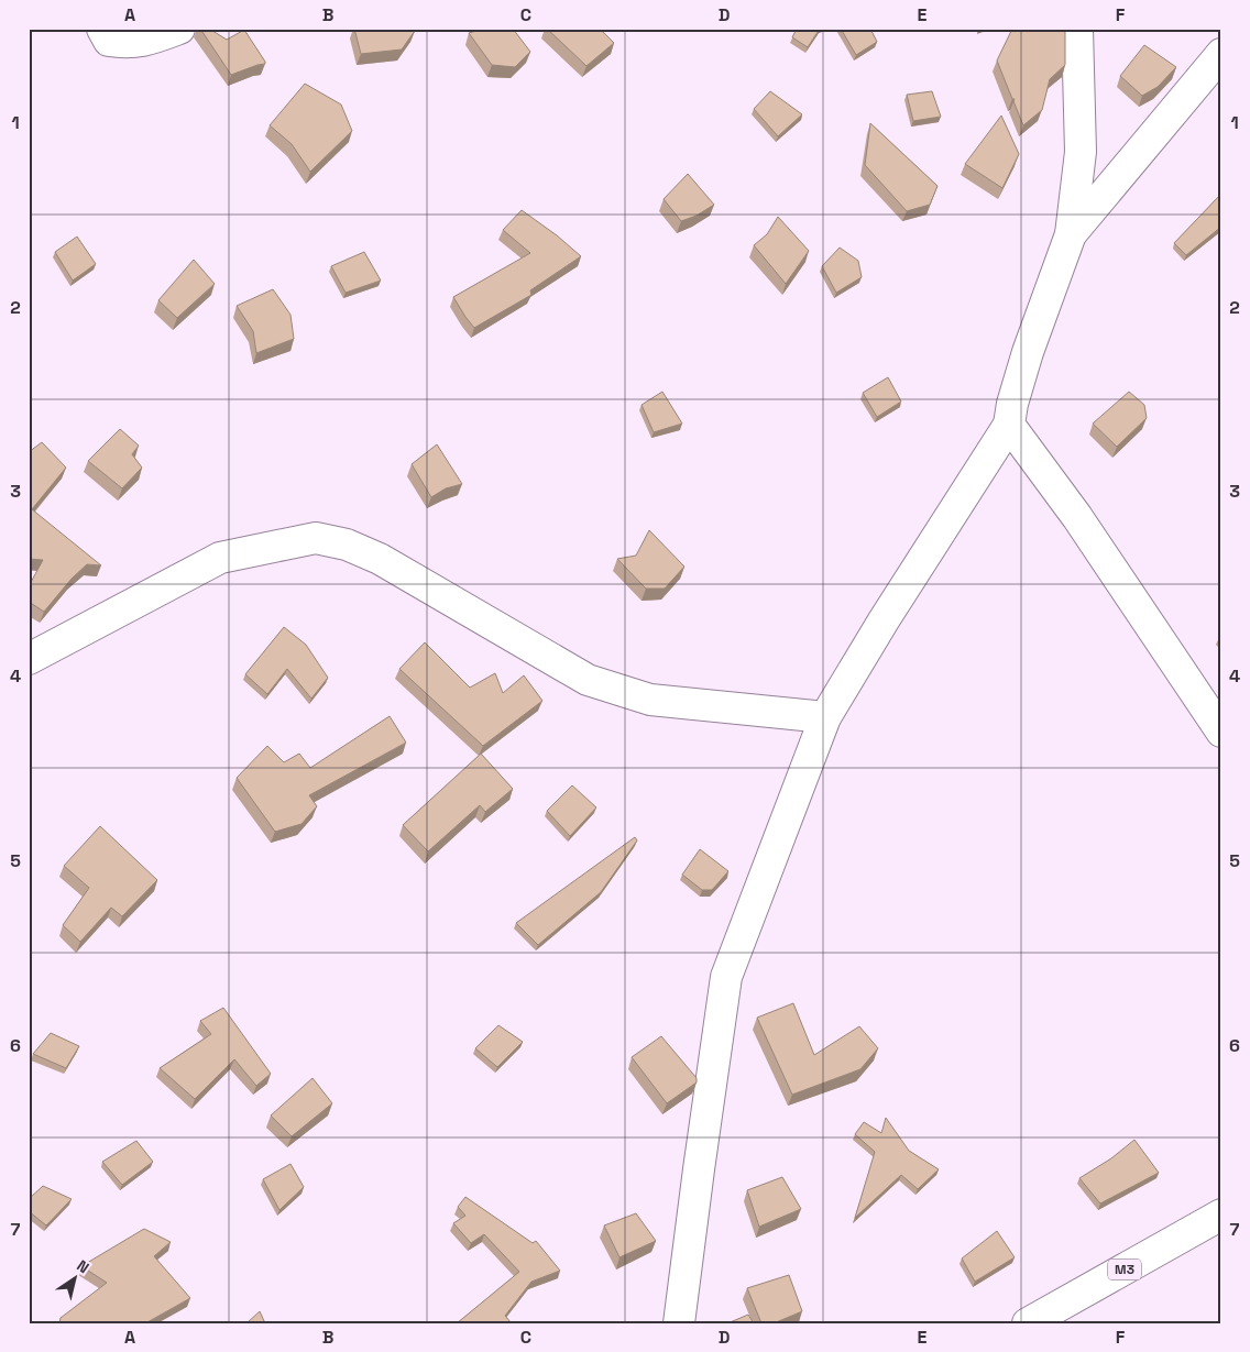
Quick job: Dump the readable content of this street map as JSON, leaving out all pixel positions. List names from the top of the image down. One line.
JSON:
{"streets":{"street":["M3"]},"north":"top right","grid":{"columns":["A","B","C","D","E","F"],"rows":["1","2","3","4","5","6","7"]}}
